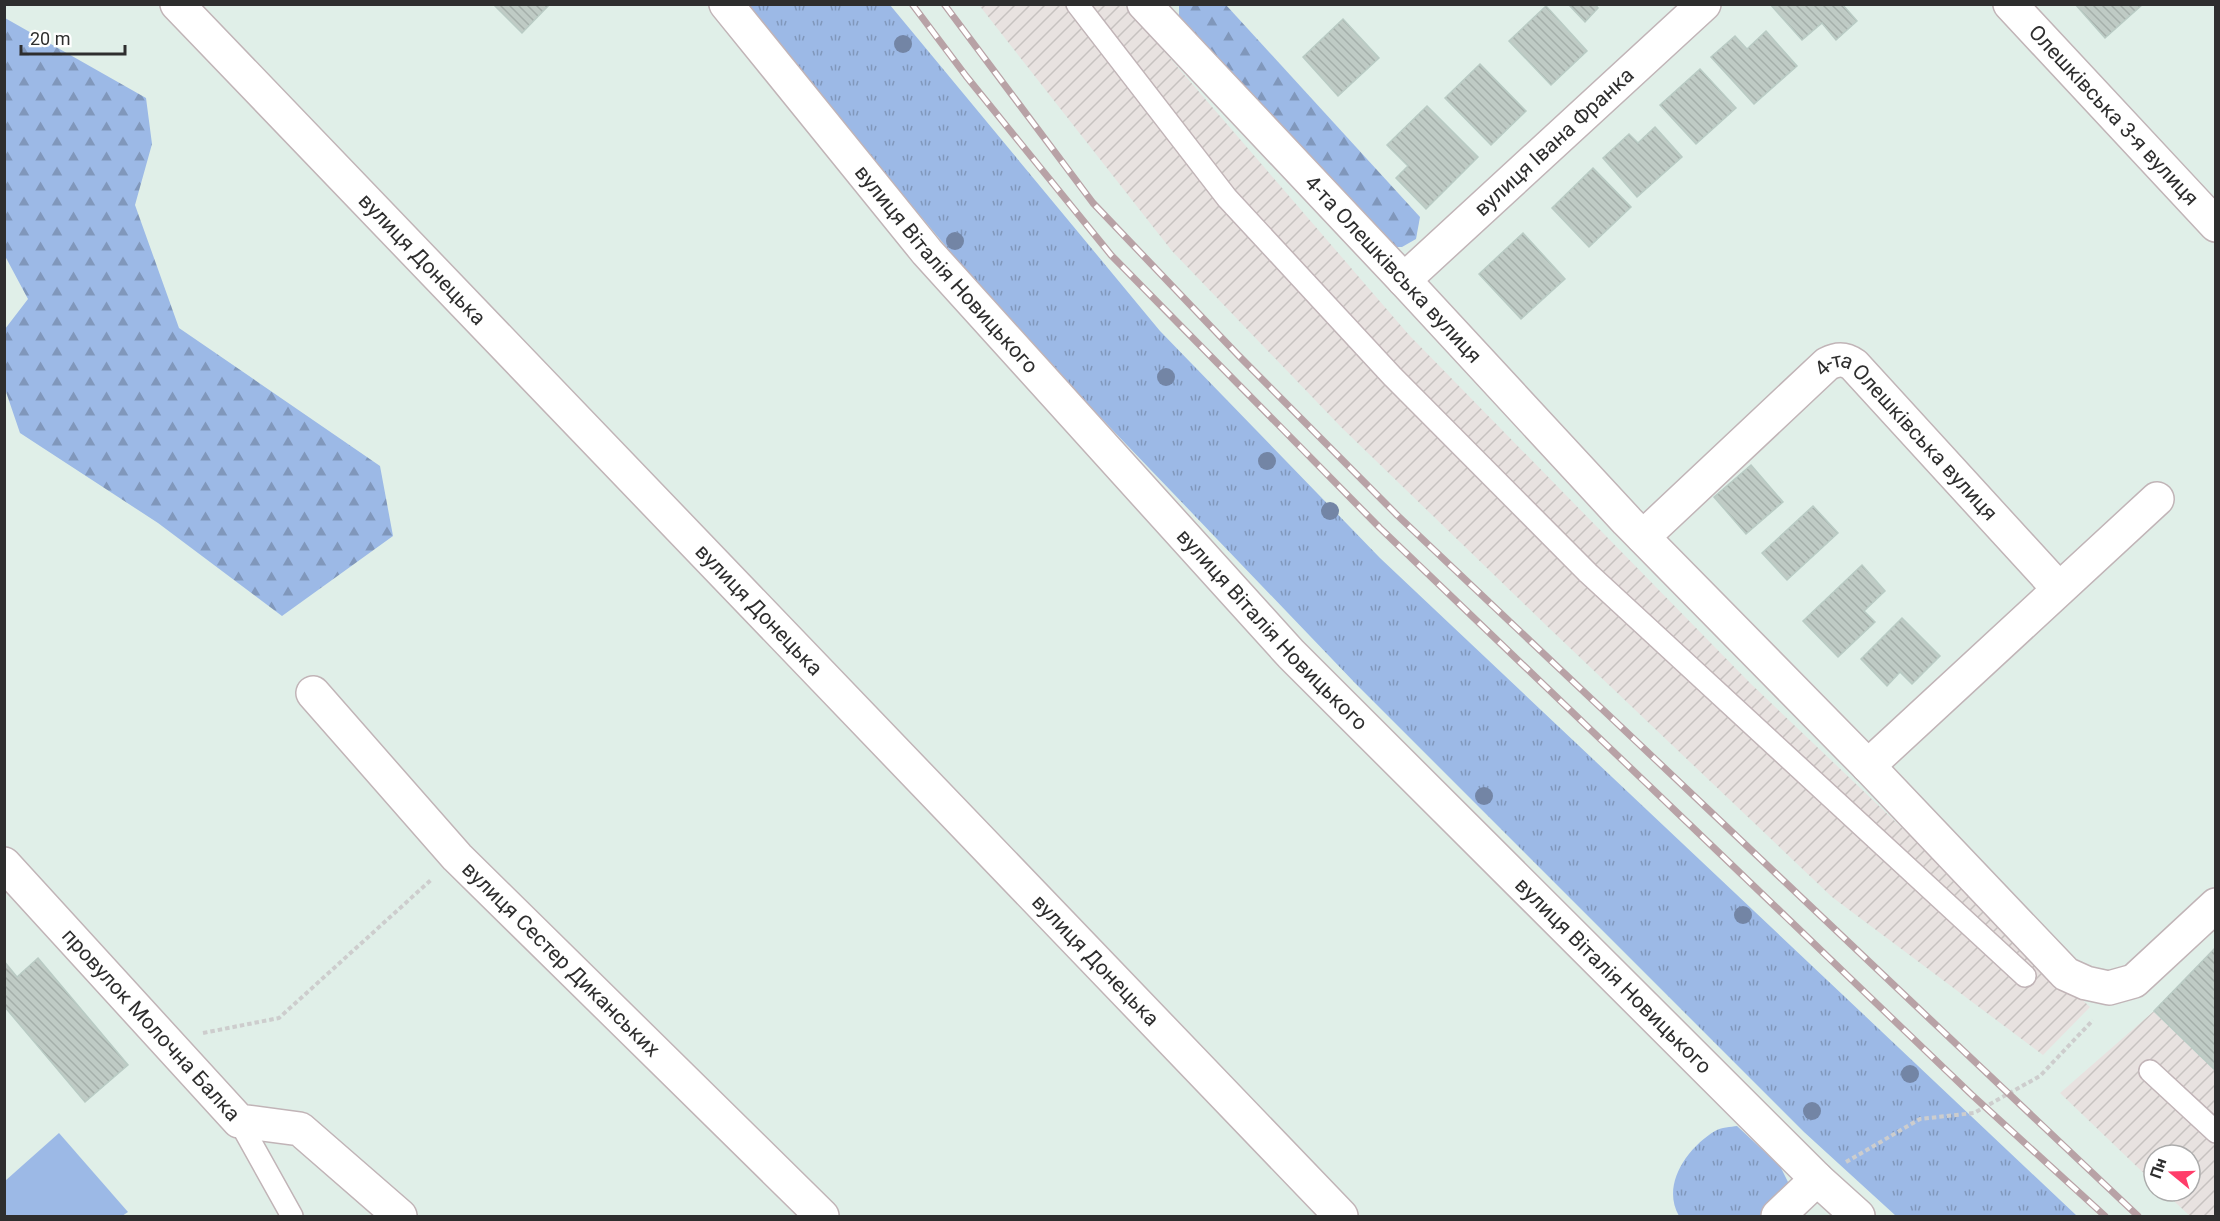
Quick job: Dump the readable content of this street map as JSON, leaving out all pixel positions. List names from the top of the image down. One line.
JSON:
{"streets":{"street":["Олешківська 3-я вулиця","вулиця Івана Франка","вулиця Донецька","вулиця Віталія Новицького","4-та Олешківська вулиця","вулиця Сестер Диканських","провулок Молочна Балка"]},"crossings":[["вулиця Івана Франка","4-та Олешківська вулиця"]],"scale_bar":"20 m","north":"left"}
